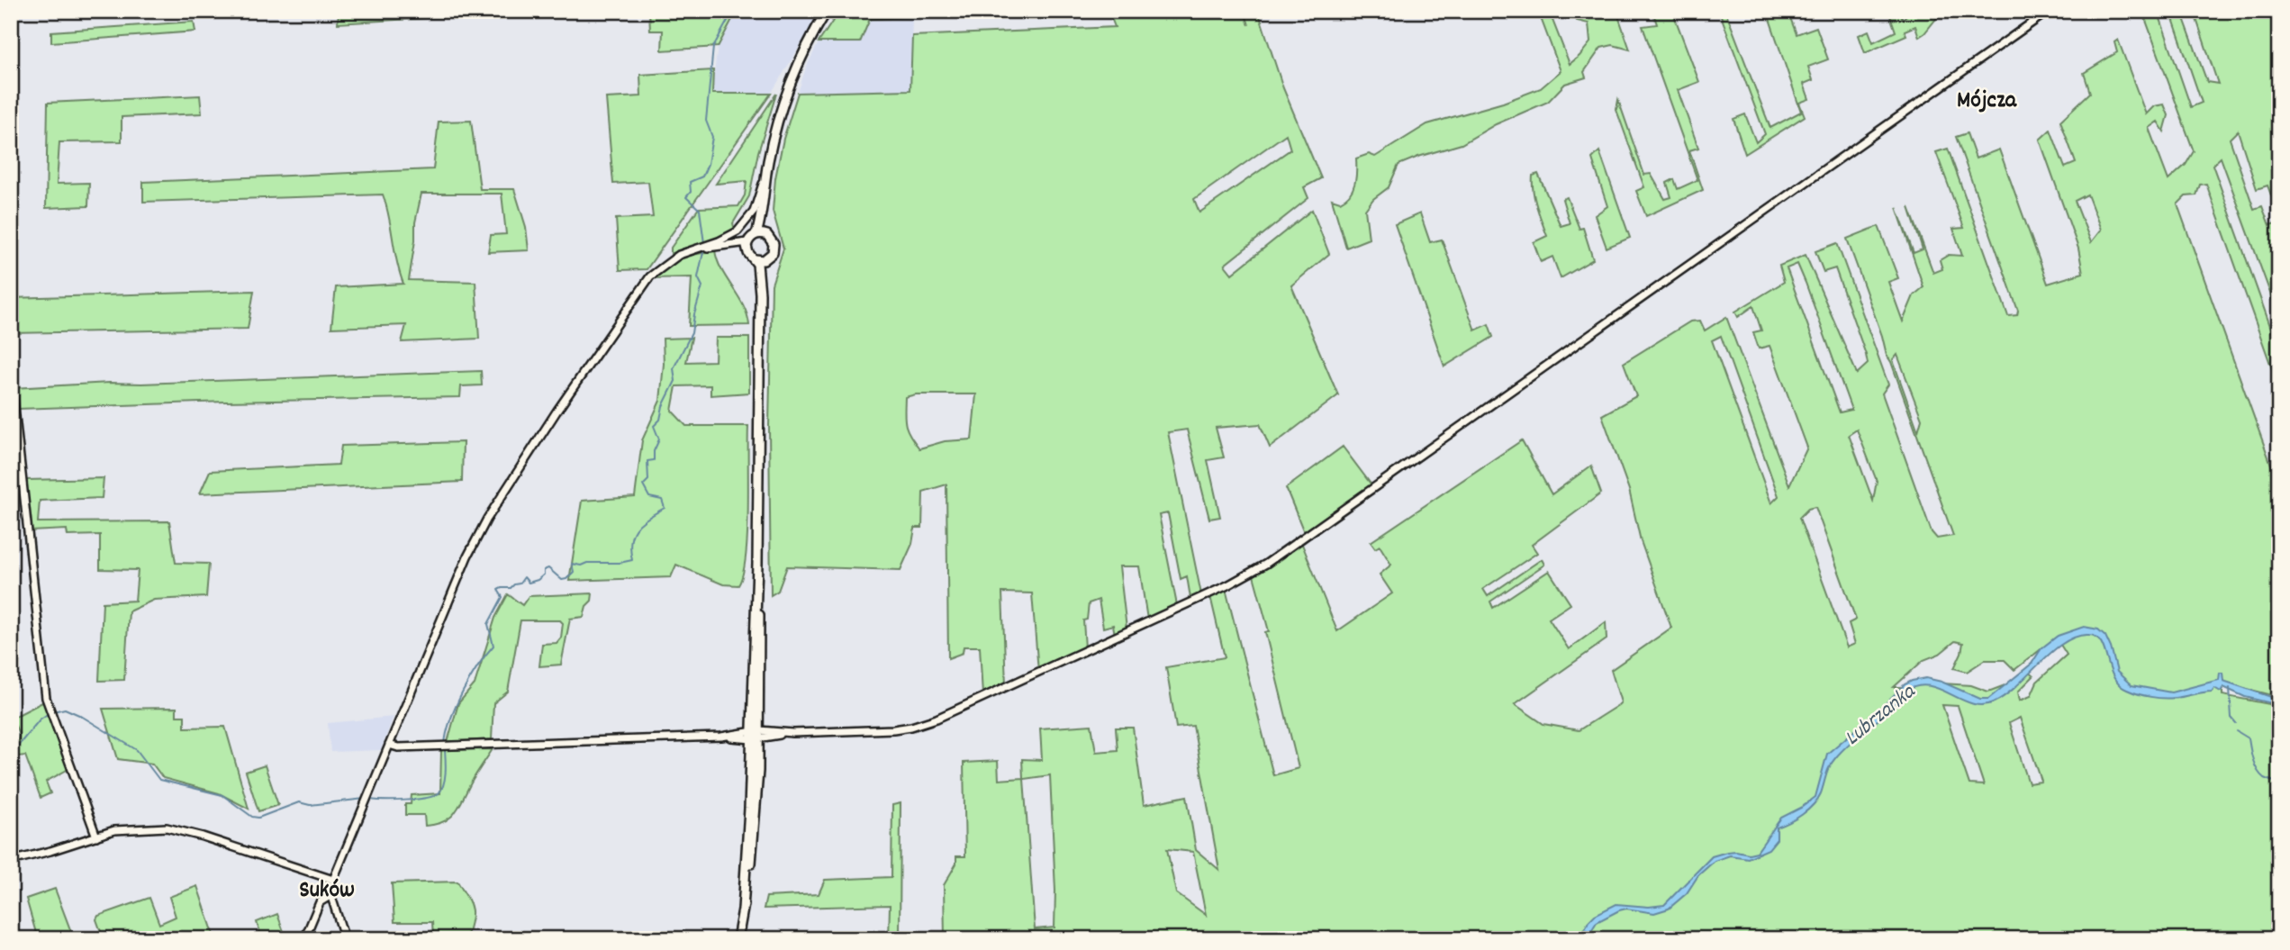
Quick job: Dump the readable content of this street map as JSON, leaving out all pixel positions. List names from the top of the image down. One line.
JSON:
{"districts":["Mójcza","Suków"],"water":["Lubrzanka"]}
